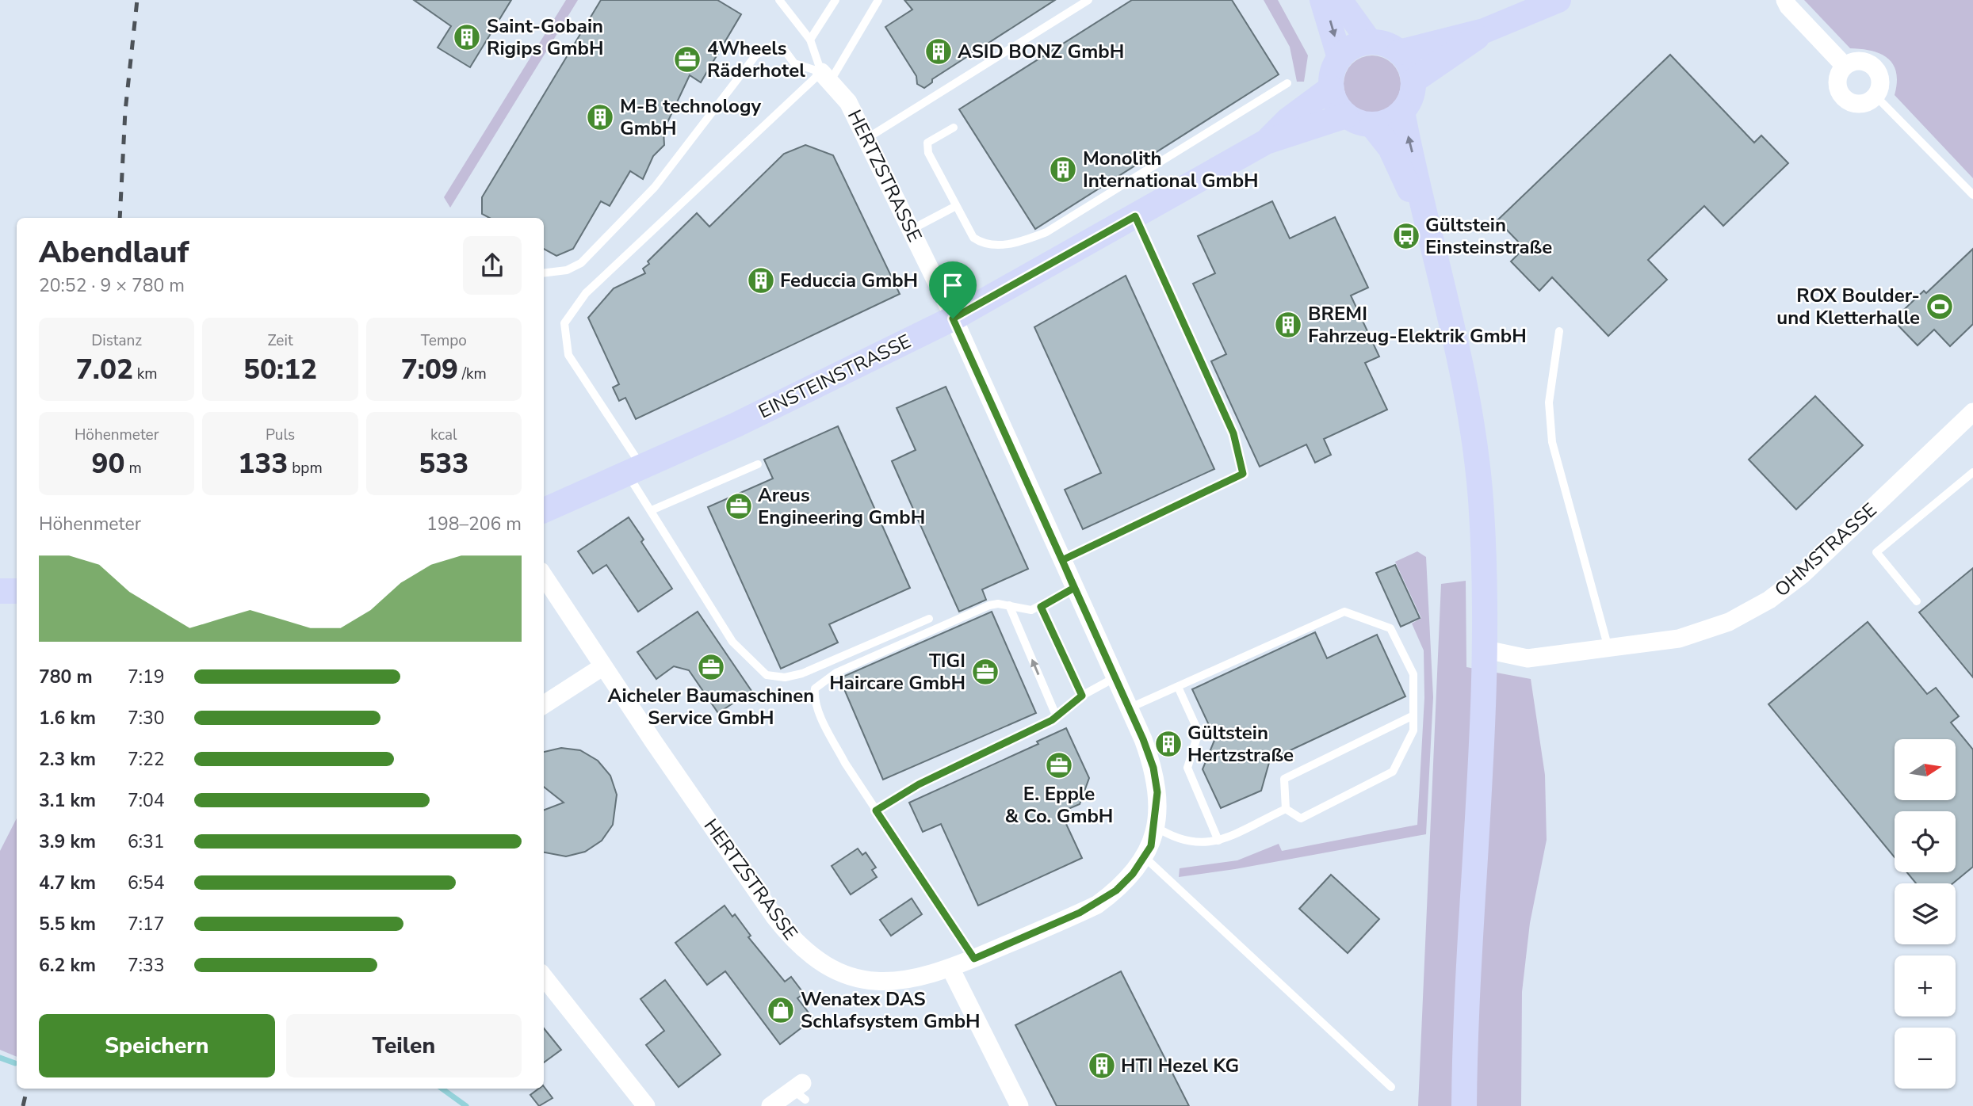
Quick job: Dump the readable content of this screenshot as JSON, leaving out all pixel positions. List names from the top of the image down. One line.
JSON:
{"streets":{"street":["HERTZSTRASSE","EINSTEINSTRASSE","OHMSTRASSE"]},"crossings":[["HERTZSTRASSE","EINSTEINSTRASSE"]],"places":{"building":["Saint-Gobain Rigips GmbH","ASID BONZ GmbH","M-B technology GmbH","Monolith International GmbH","Feduccia GmbH","BREMI Fahrzeug-Elektrik GmbH","Gültstein Hertzstraße","HTI Hezel KG"],"office":["4Wheels Räderhotel","Areus Engineering GmbH","Aicheler Baumaschinen Service GmbH","TIGI Haircare GmbH","E. Epple & Co. GmbH"],"bus stop":["Gültstein Einsteinstraße"],"sports":["ROX Boulder- und Kletterhalle"],"shop":["Wenatex DAS Schlafsystem GmbH"]},"north":"right","page":{"heading":["Abendlauf","20:52 · 9 × 780 m"],"stats":[["Distanz","7.02 km"],["Zeit","50:12"],["Tempo","7:09 /km"],["Höhenmeter","90 m"],["Puls","133 bpm"],["kcal","533"]],"chart":["Höhenmeter","198–206 m"],"list":[{"name":"780 m","note":"7:19"},{"name":"1.6 km","note":"7:30"},{"name":"2.3 km","note":"7:22"},{"name":"3.1 km","note":"7:04"},{"name":"3.9 km","note":"6:31"},{"name":"4.7 km","note":"6:54"},{"name":"5.5 km","note":"7:17"},{"name":"6.2 km","note":"7:33"}],"map_buttons":["+","−"],"buttons":["Speichern","Teilen"]}}
